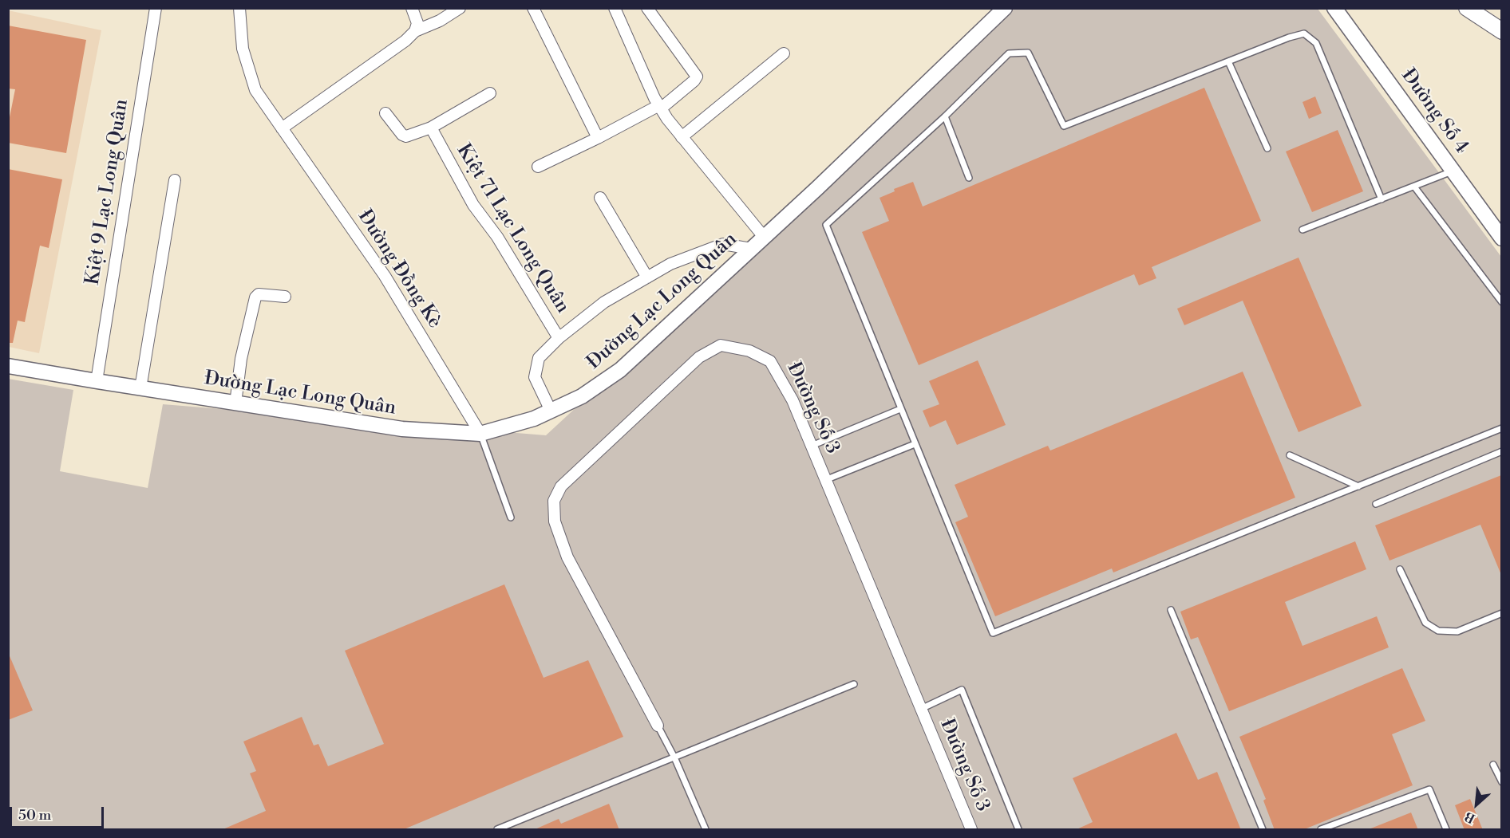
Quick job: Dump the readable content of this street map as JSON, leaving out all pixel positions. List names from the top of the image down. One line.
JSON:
{"streets":{"street":["Đường Số 4","Kiệt 9 Lạc Long Quân","Kiệt 71 Lạc Long Quân","Đường Đồng Kè","Đường Lạc Long Quân","Đường Số 3"]},"crossings":[["Kiệt 9 Lạc Long Quân","Đường Lạc Long Quân"],["Kiệt 71 Lạc Long Quân","Đường Lạc Long Quân"],["Đường Đồng Kè","Đường Lạc Long Quân"]],"scale_bar":"50 m","north":"bottom left"}
